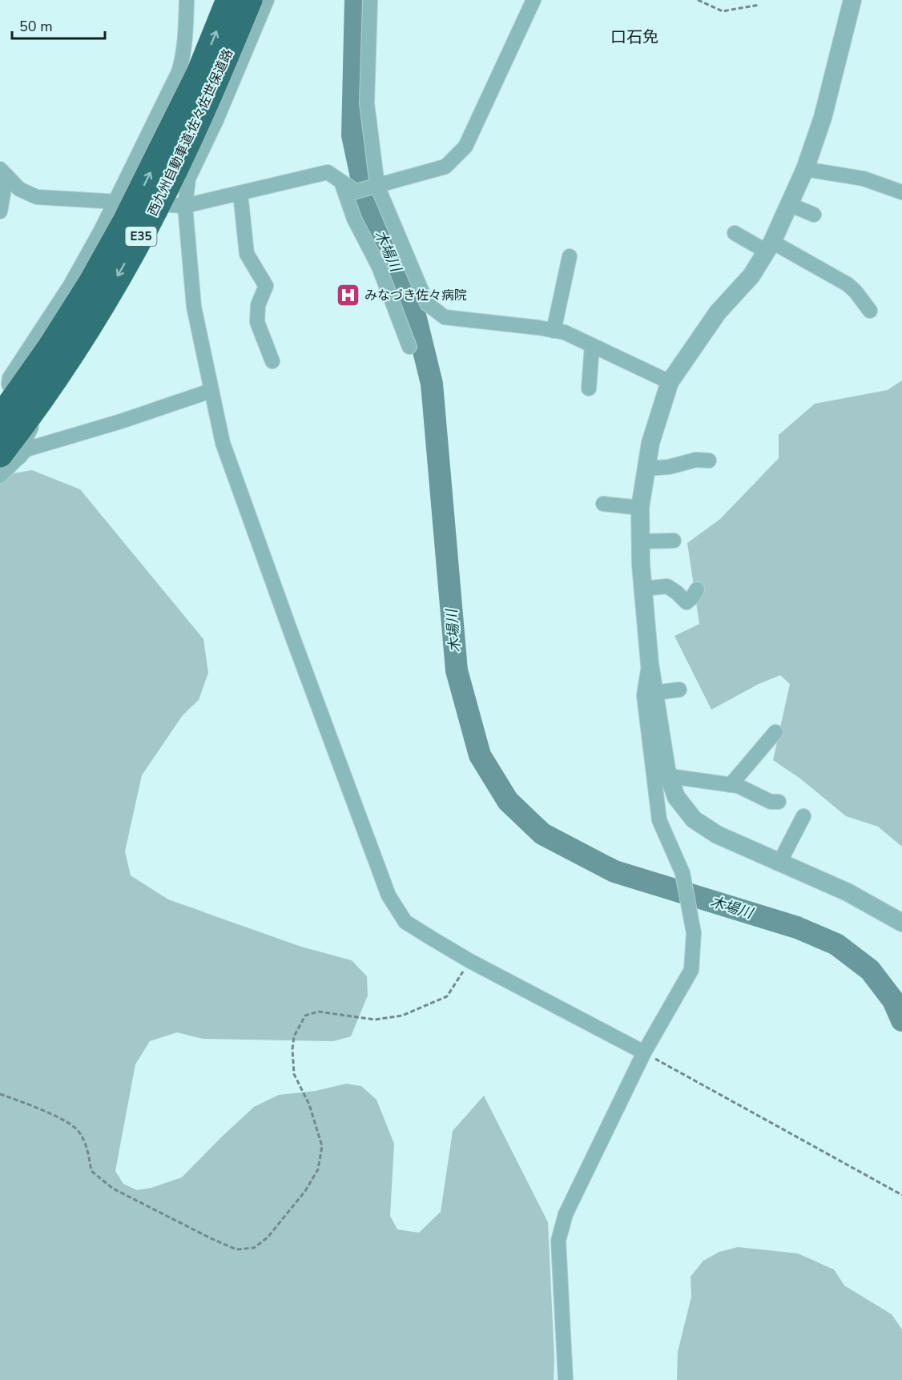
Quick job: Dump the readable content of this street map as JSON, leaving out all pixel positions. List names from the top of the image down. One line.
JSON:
{"streets":{"highway":["西九州自動車道;佐々佐世保道路","E35"]},"districts":["口石免"],"water":["木場川"],"places":{"hospital":["みなづき佐々病院"]},"scale_bar":"50 m"}
